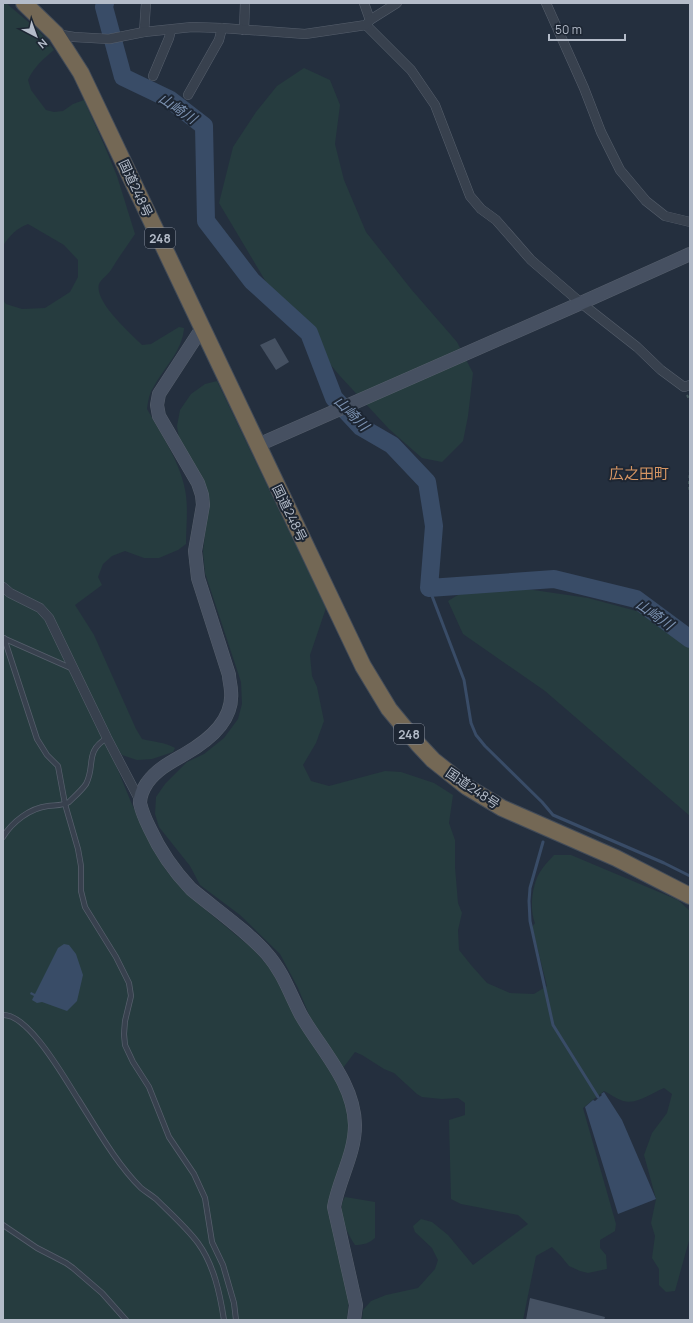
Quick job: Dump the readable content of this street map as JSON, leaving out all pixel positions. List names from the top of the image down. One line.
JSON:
{"streets":{"highway":["国道248号","248"]},"districts":["広之田町"],"water":["山崎川"],"scale_bar":"50 m","north":"bottom right"}
